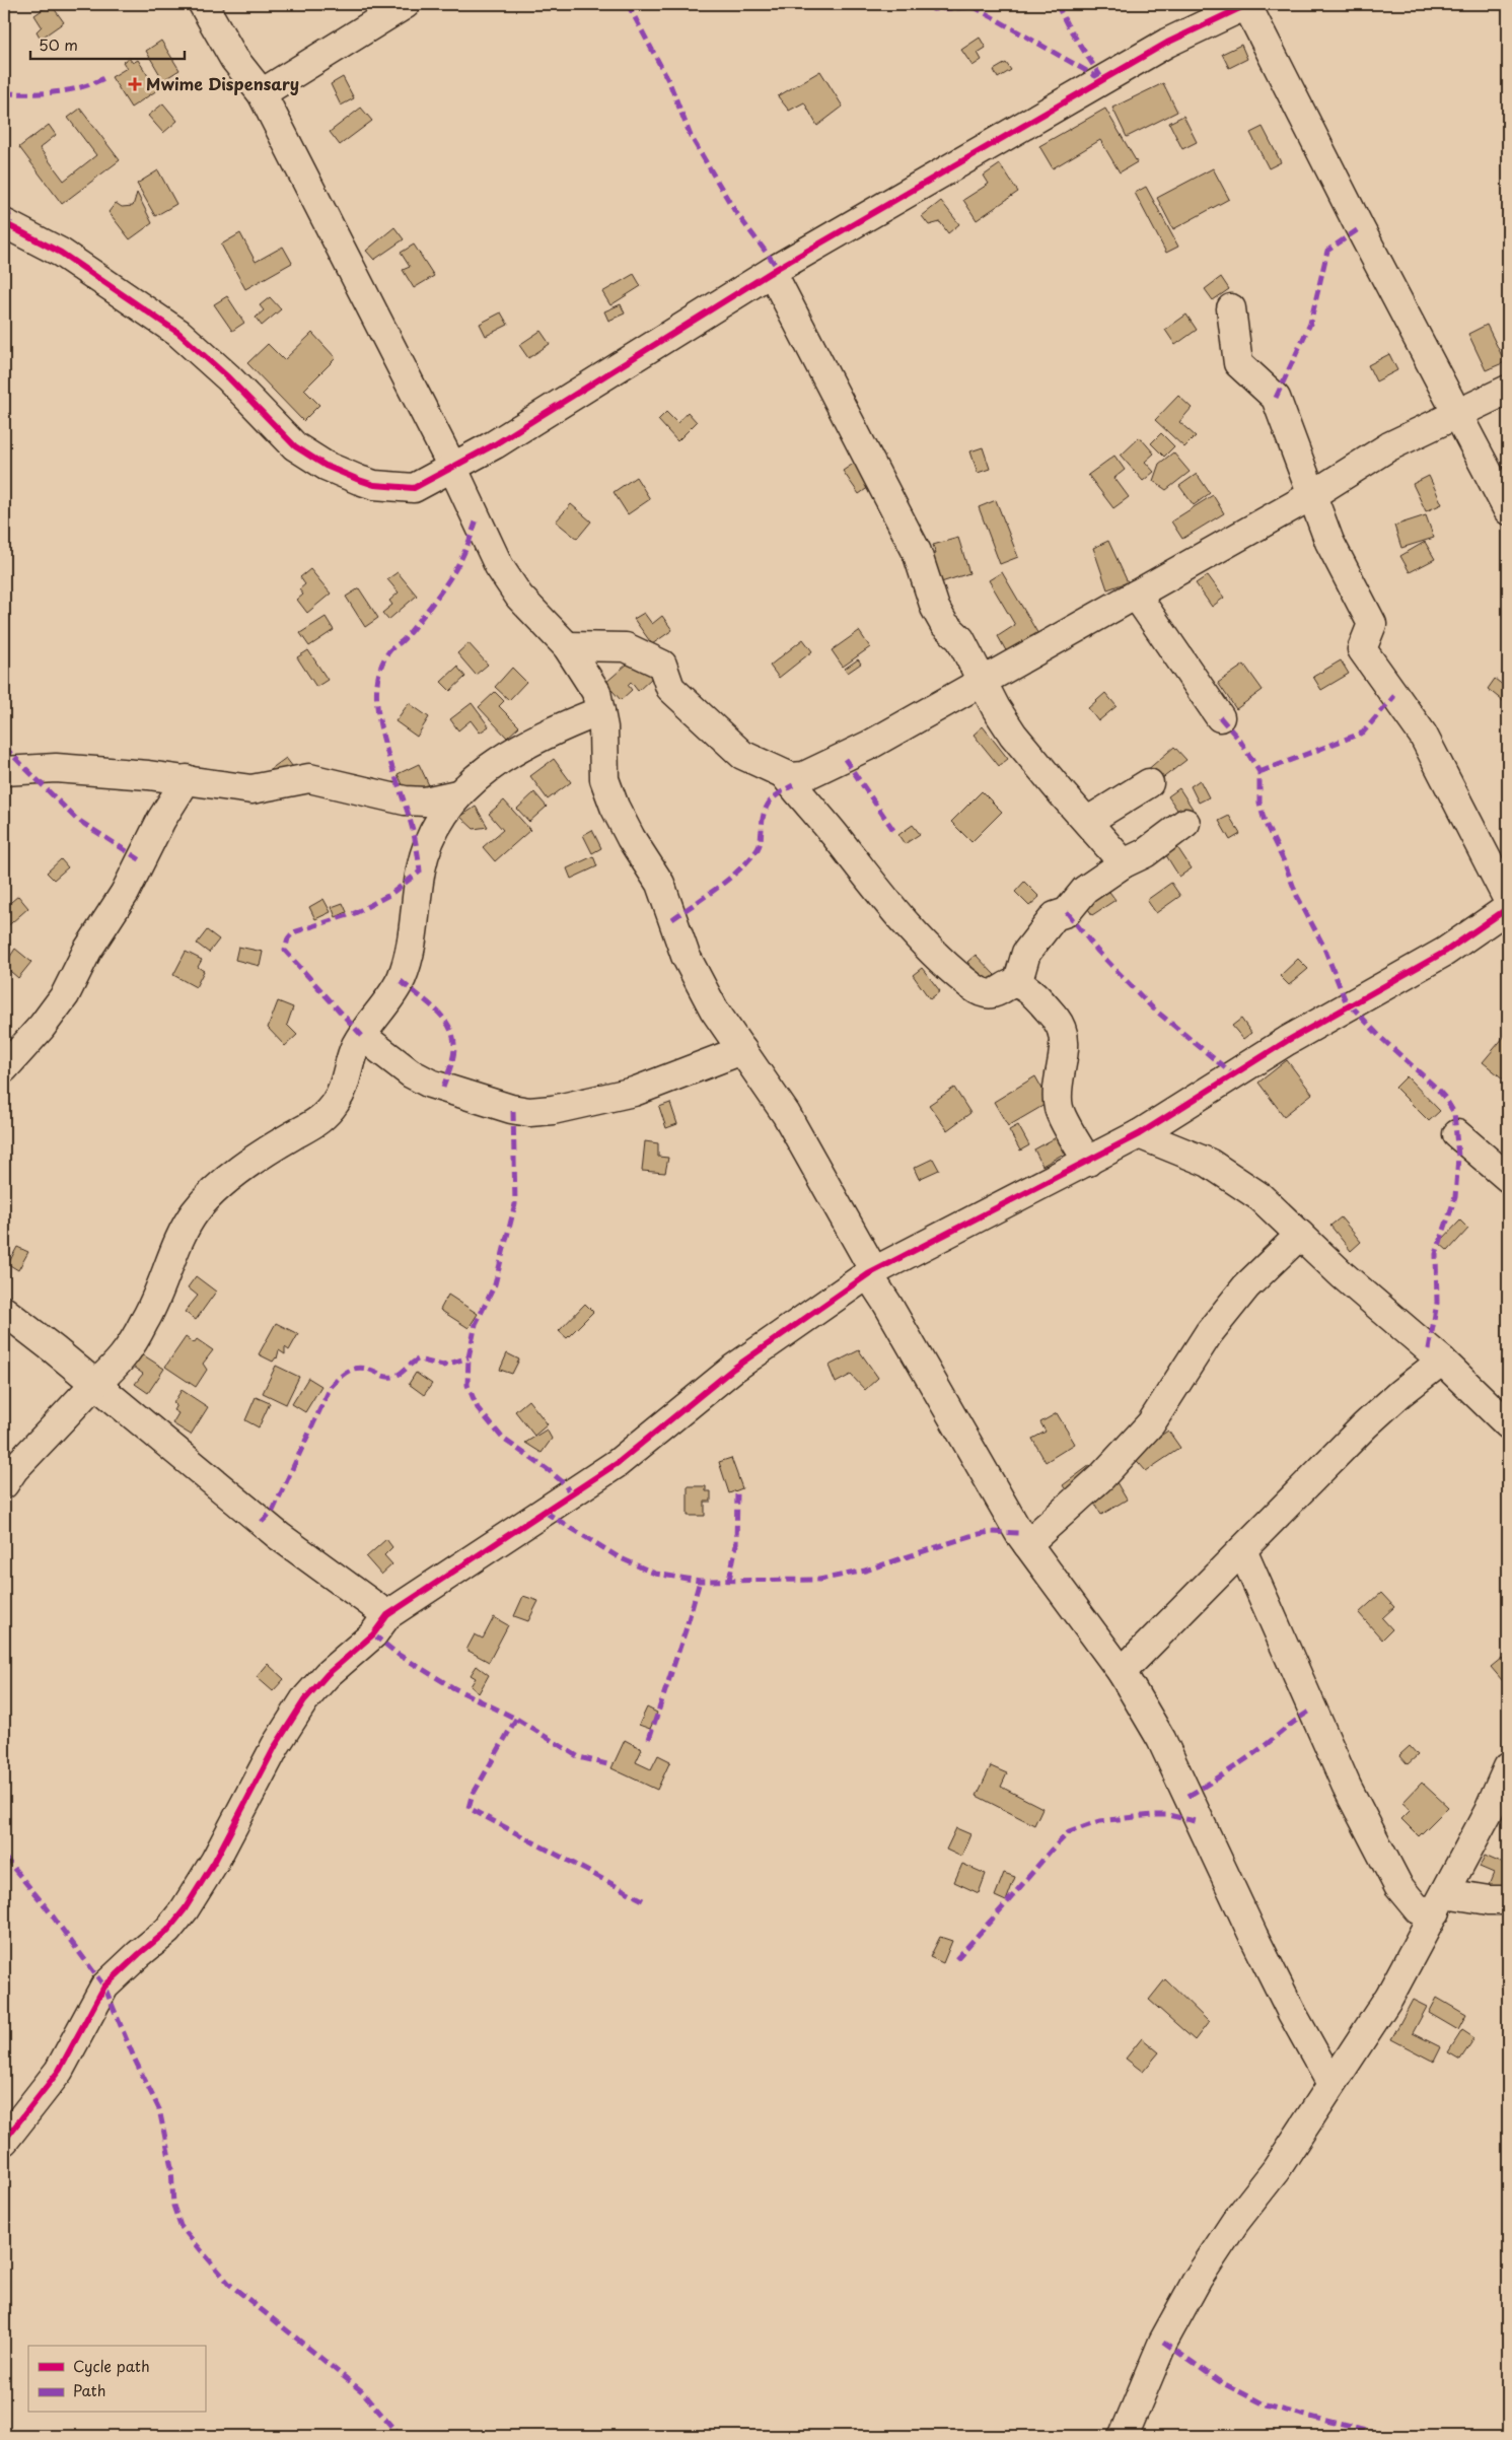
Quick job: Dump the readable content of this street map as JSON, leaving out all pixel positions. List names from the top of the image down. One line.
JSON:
{"places":{"health":["Mwime Dispensary"]},"legend":["Cycle path","Path"],"scale_bar":"50 m"}
